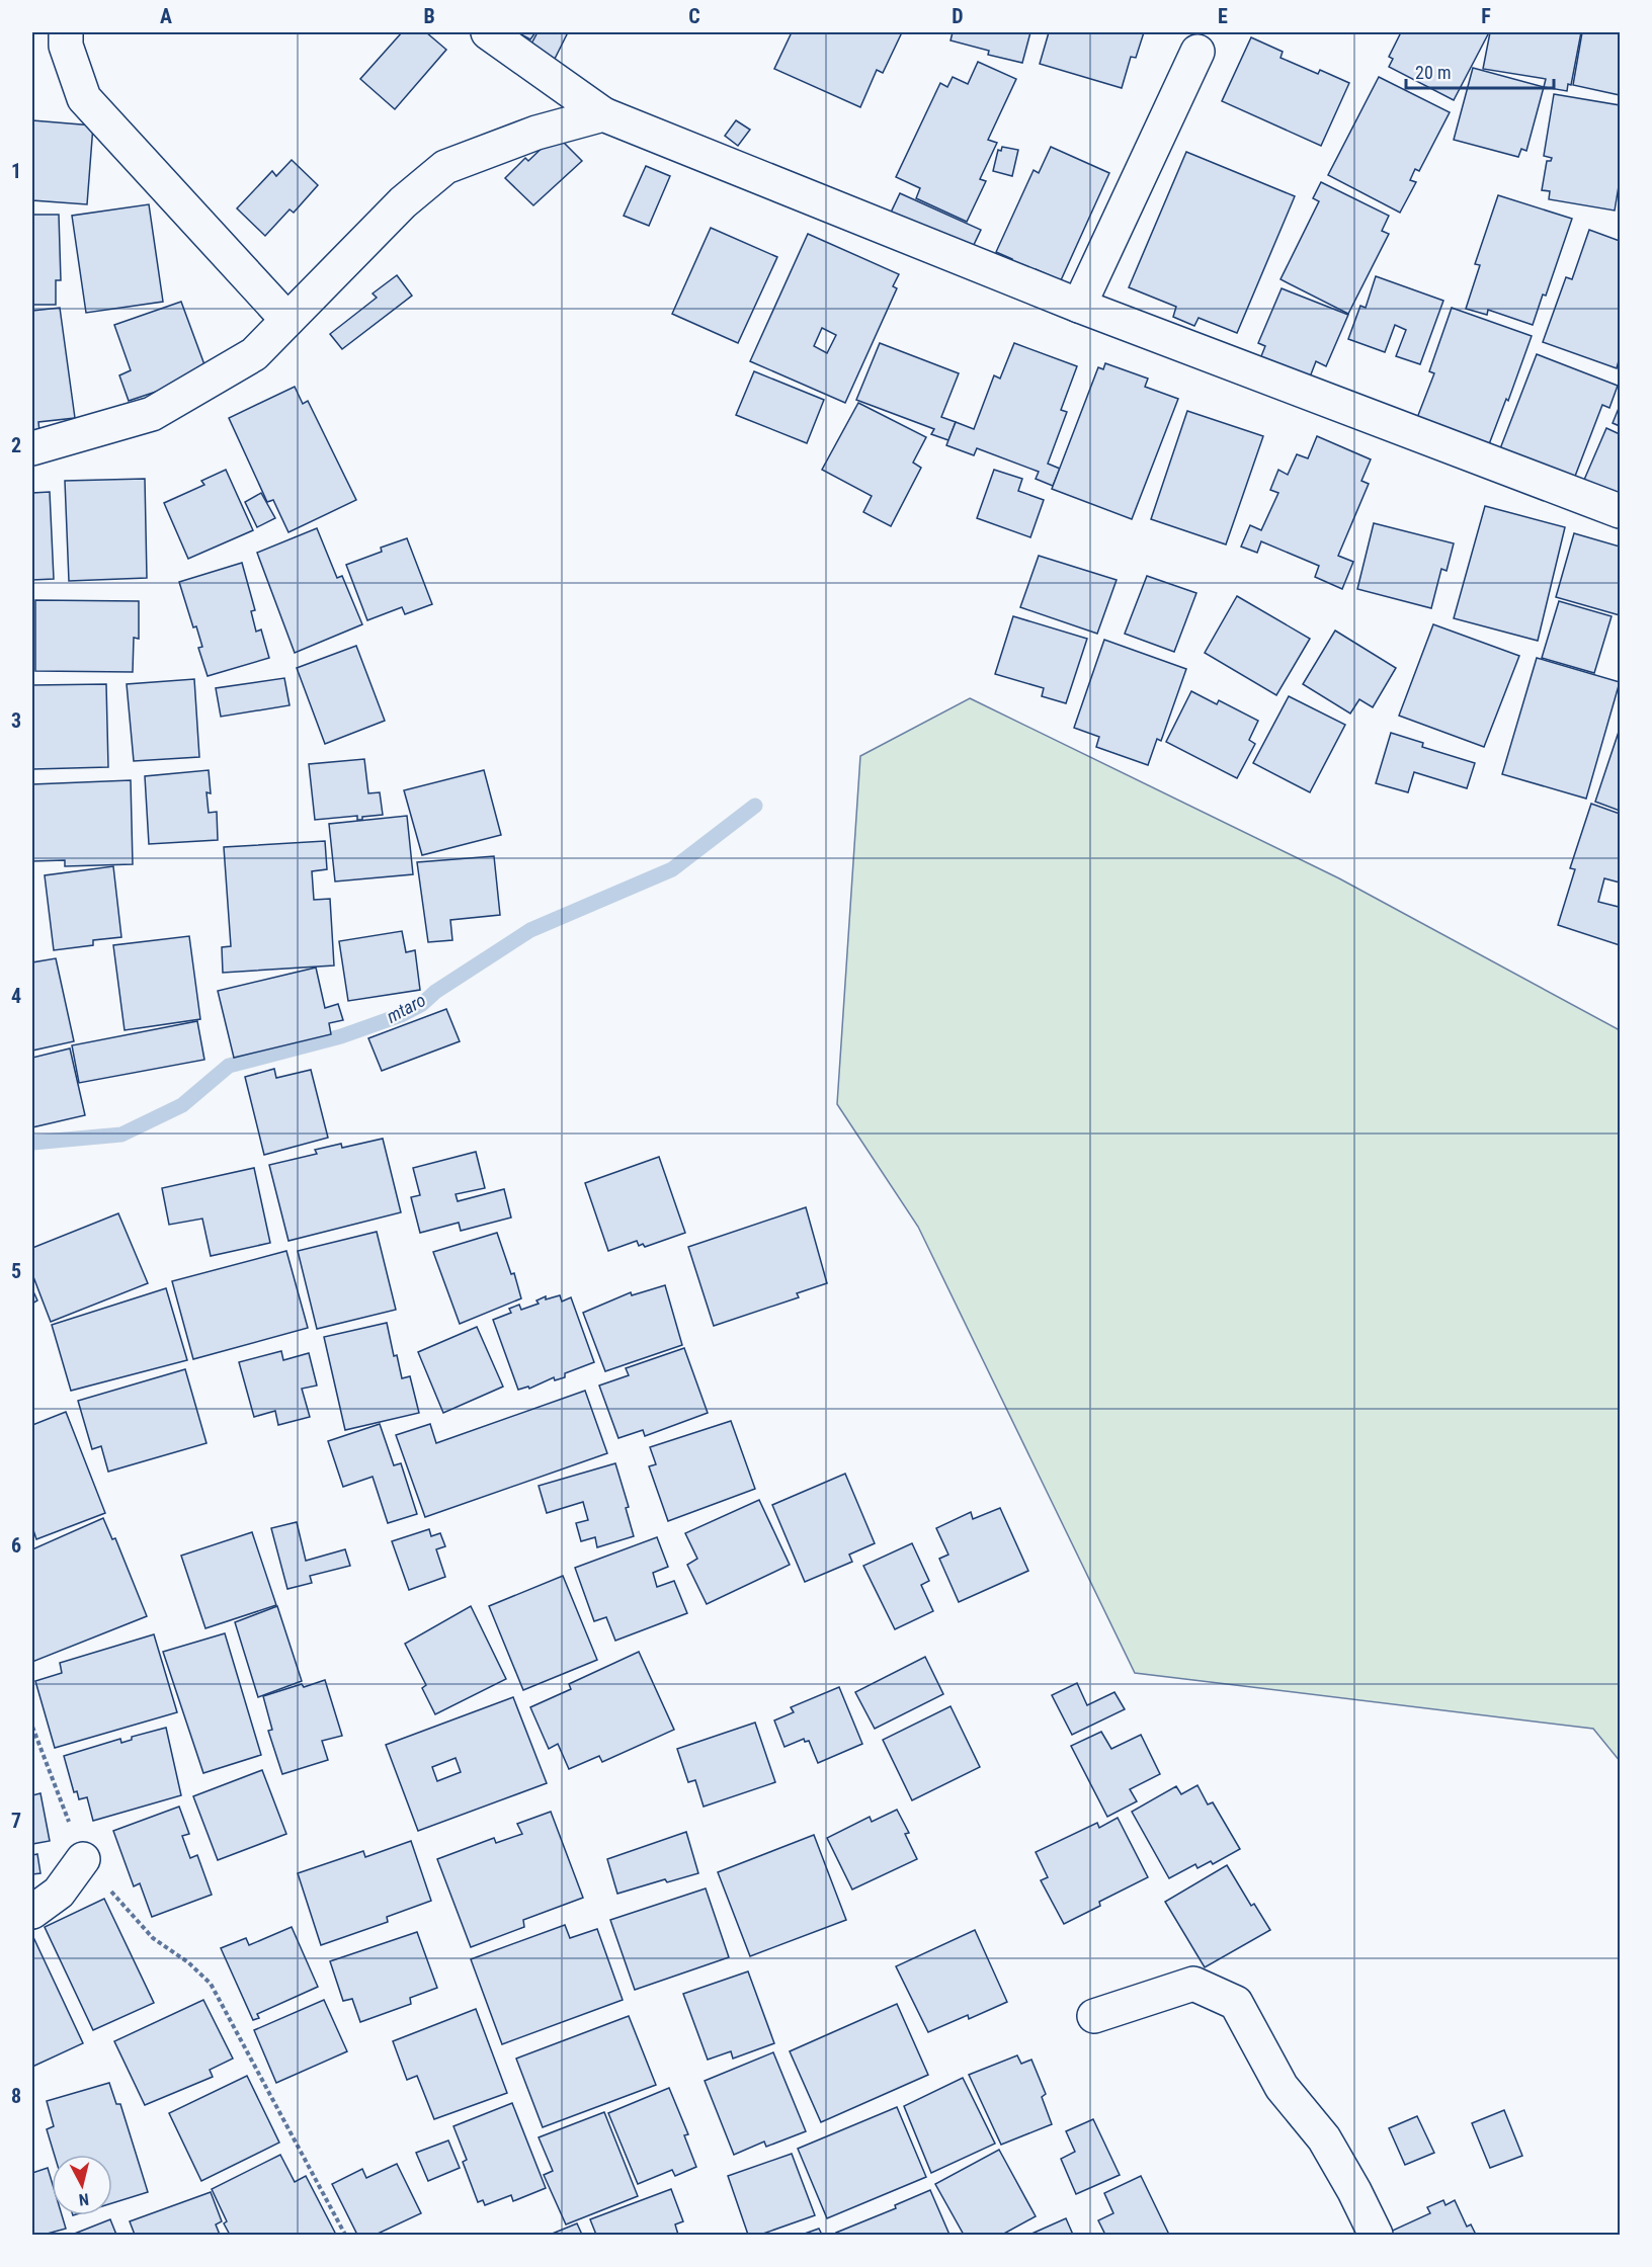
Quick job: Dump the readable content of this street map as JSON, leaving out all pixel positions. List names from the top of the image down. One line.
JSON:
{"water":["mtaro"],"scale_bar":"20 m","north":"bottom","grid":{"columns":["A","B","C","D","E","F"],"rows":["1","2","3","4","5","6","7","8"]}}
